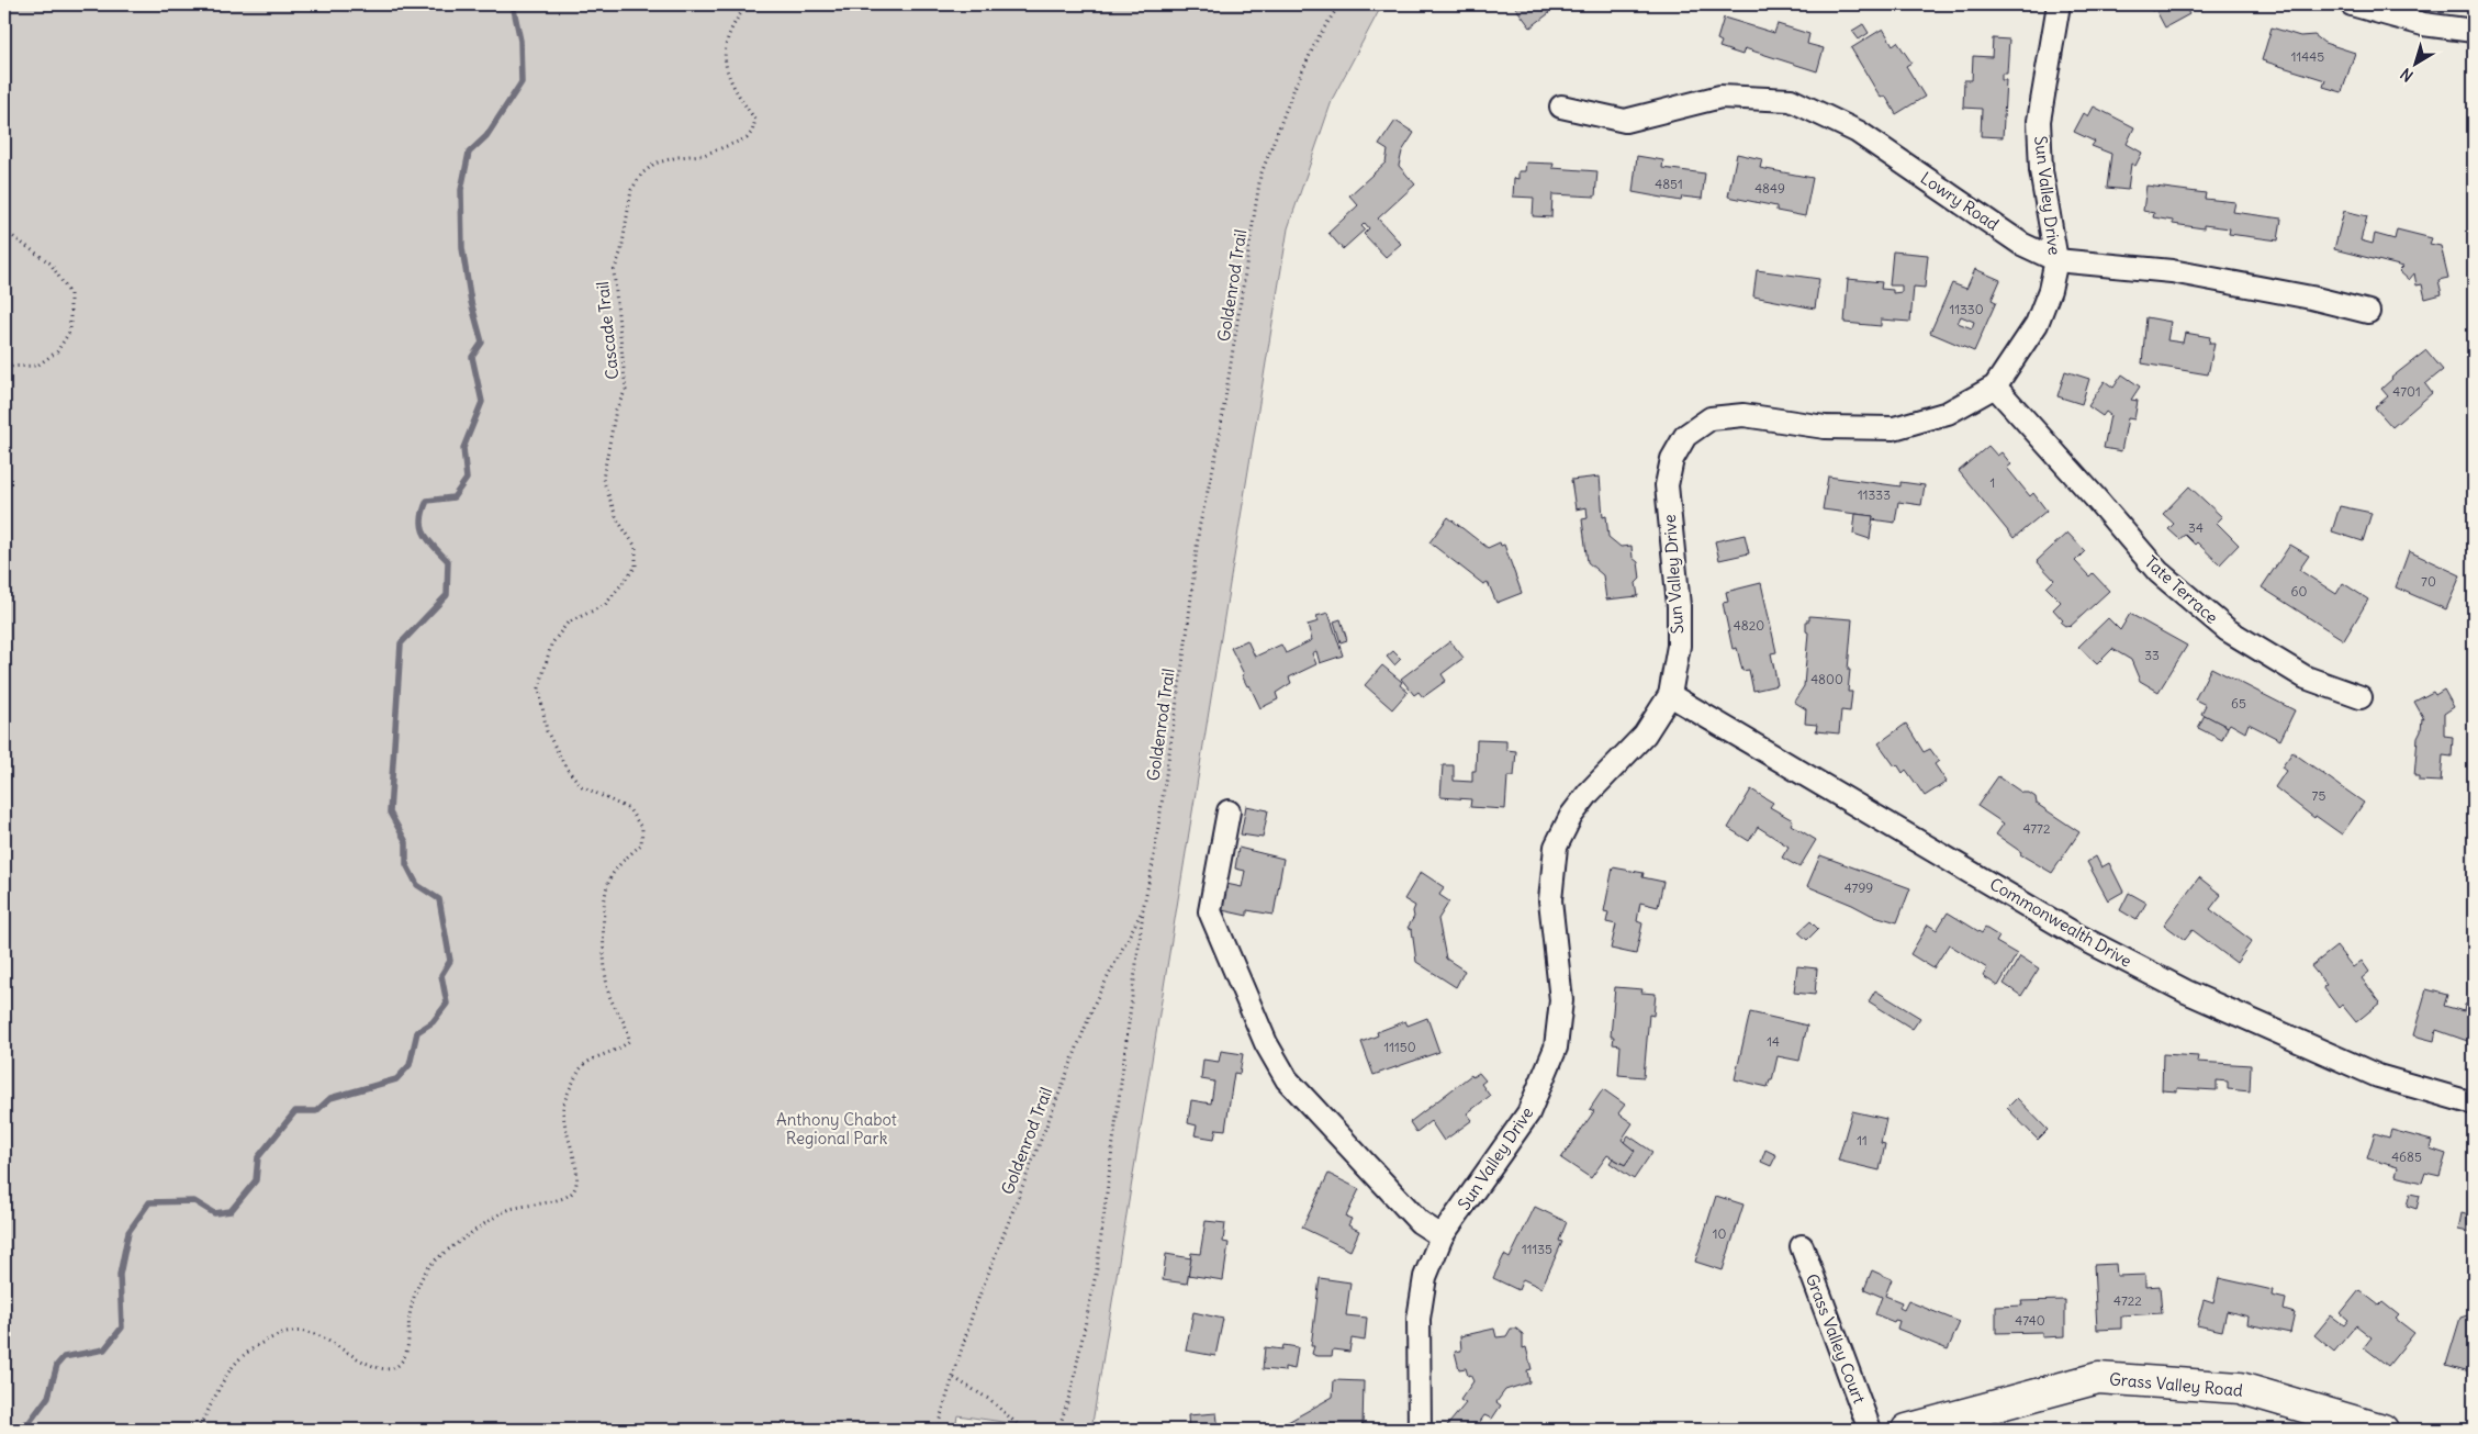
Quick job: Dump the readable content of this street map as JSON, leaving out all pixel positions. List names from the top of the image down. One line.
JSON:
{"streets":{"main road":["Grass Valley Road"],"street":["Sun Valley Drive","Lowry Road","Tate Terrace","Commonwealth Drive","Grass Valley Court"],"path":["Goldenrod Trail","Cascade Trail"]},"crossings":[["Sun Valley Drive","Lowry Road"],["Sun Valley Drive","Tate Terrace"],["Sun Valley Drive","Commonwealth Drive"]],"parks":["Anthony Chabot Regional Park"],"house_numbers":["11445","4851","4849","11330","4701","1","11333","34","70","60","4820","33","4800","65","75","4772","4799","14","11150","11","4685","10","11135","4722","4740"],"north":"bottom left"}
